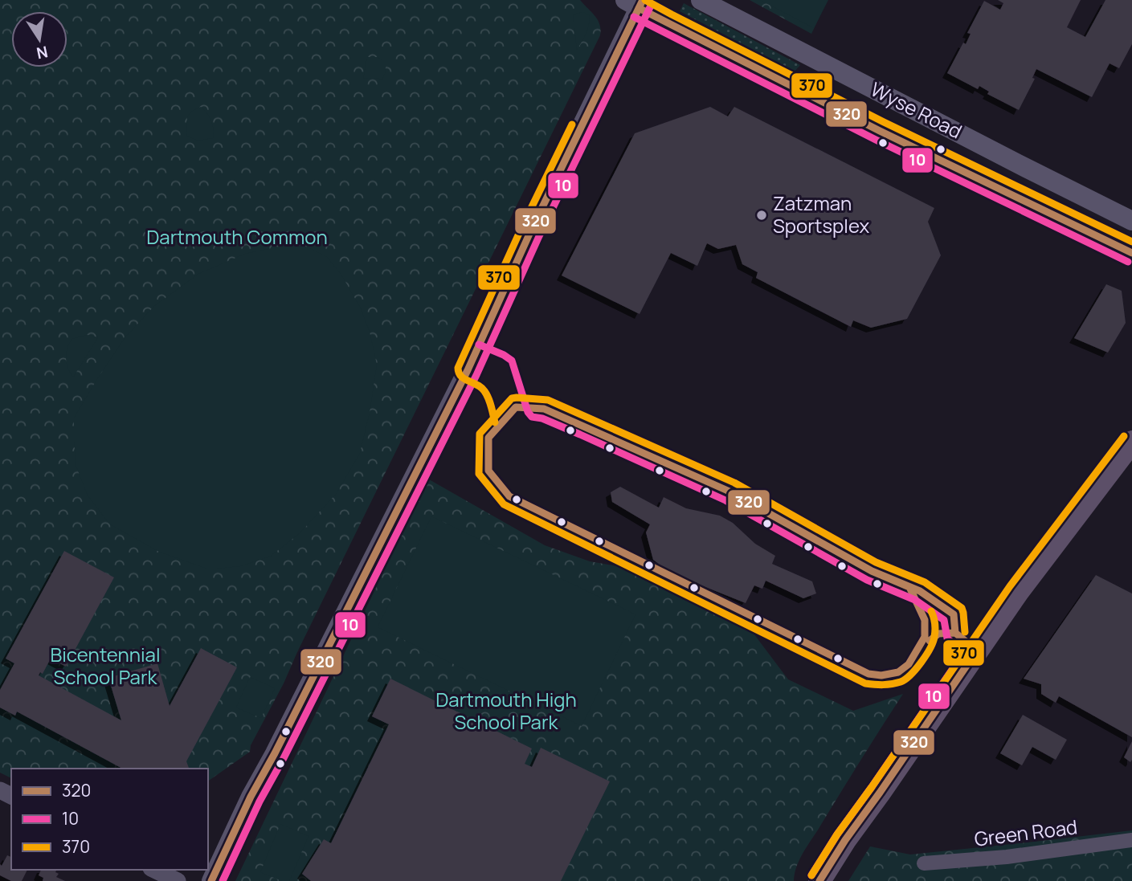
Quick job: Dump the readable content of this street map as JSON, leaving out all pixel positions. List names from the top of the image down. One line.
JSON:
{"streets":{"main road":["Wyse Road"],"street":["Green Road"]},"parks":["Dartmouth Common","Bicentennial School Park","Dartmouth High School Park"],"places":["Zatzman Sportsplex"],"lines":["transit line 320","transit line 370","transit line 10"],"legend":["320","10","370"],"north":"bottom"}
